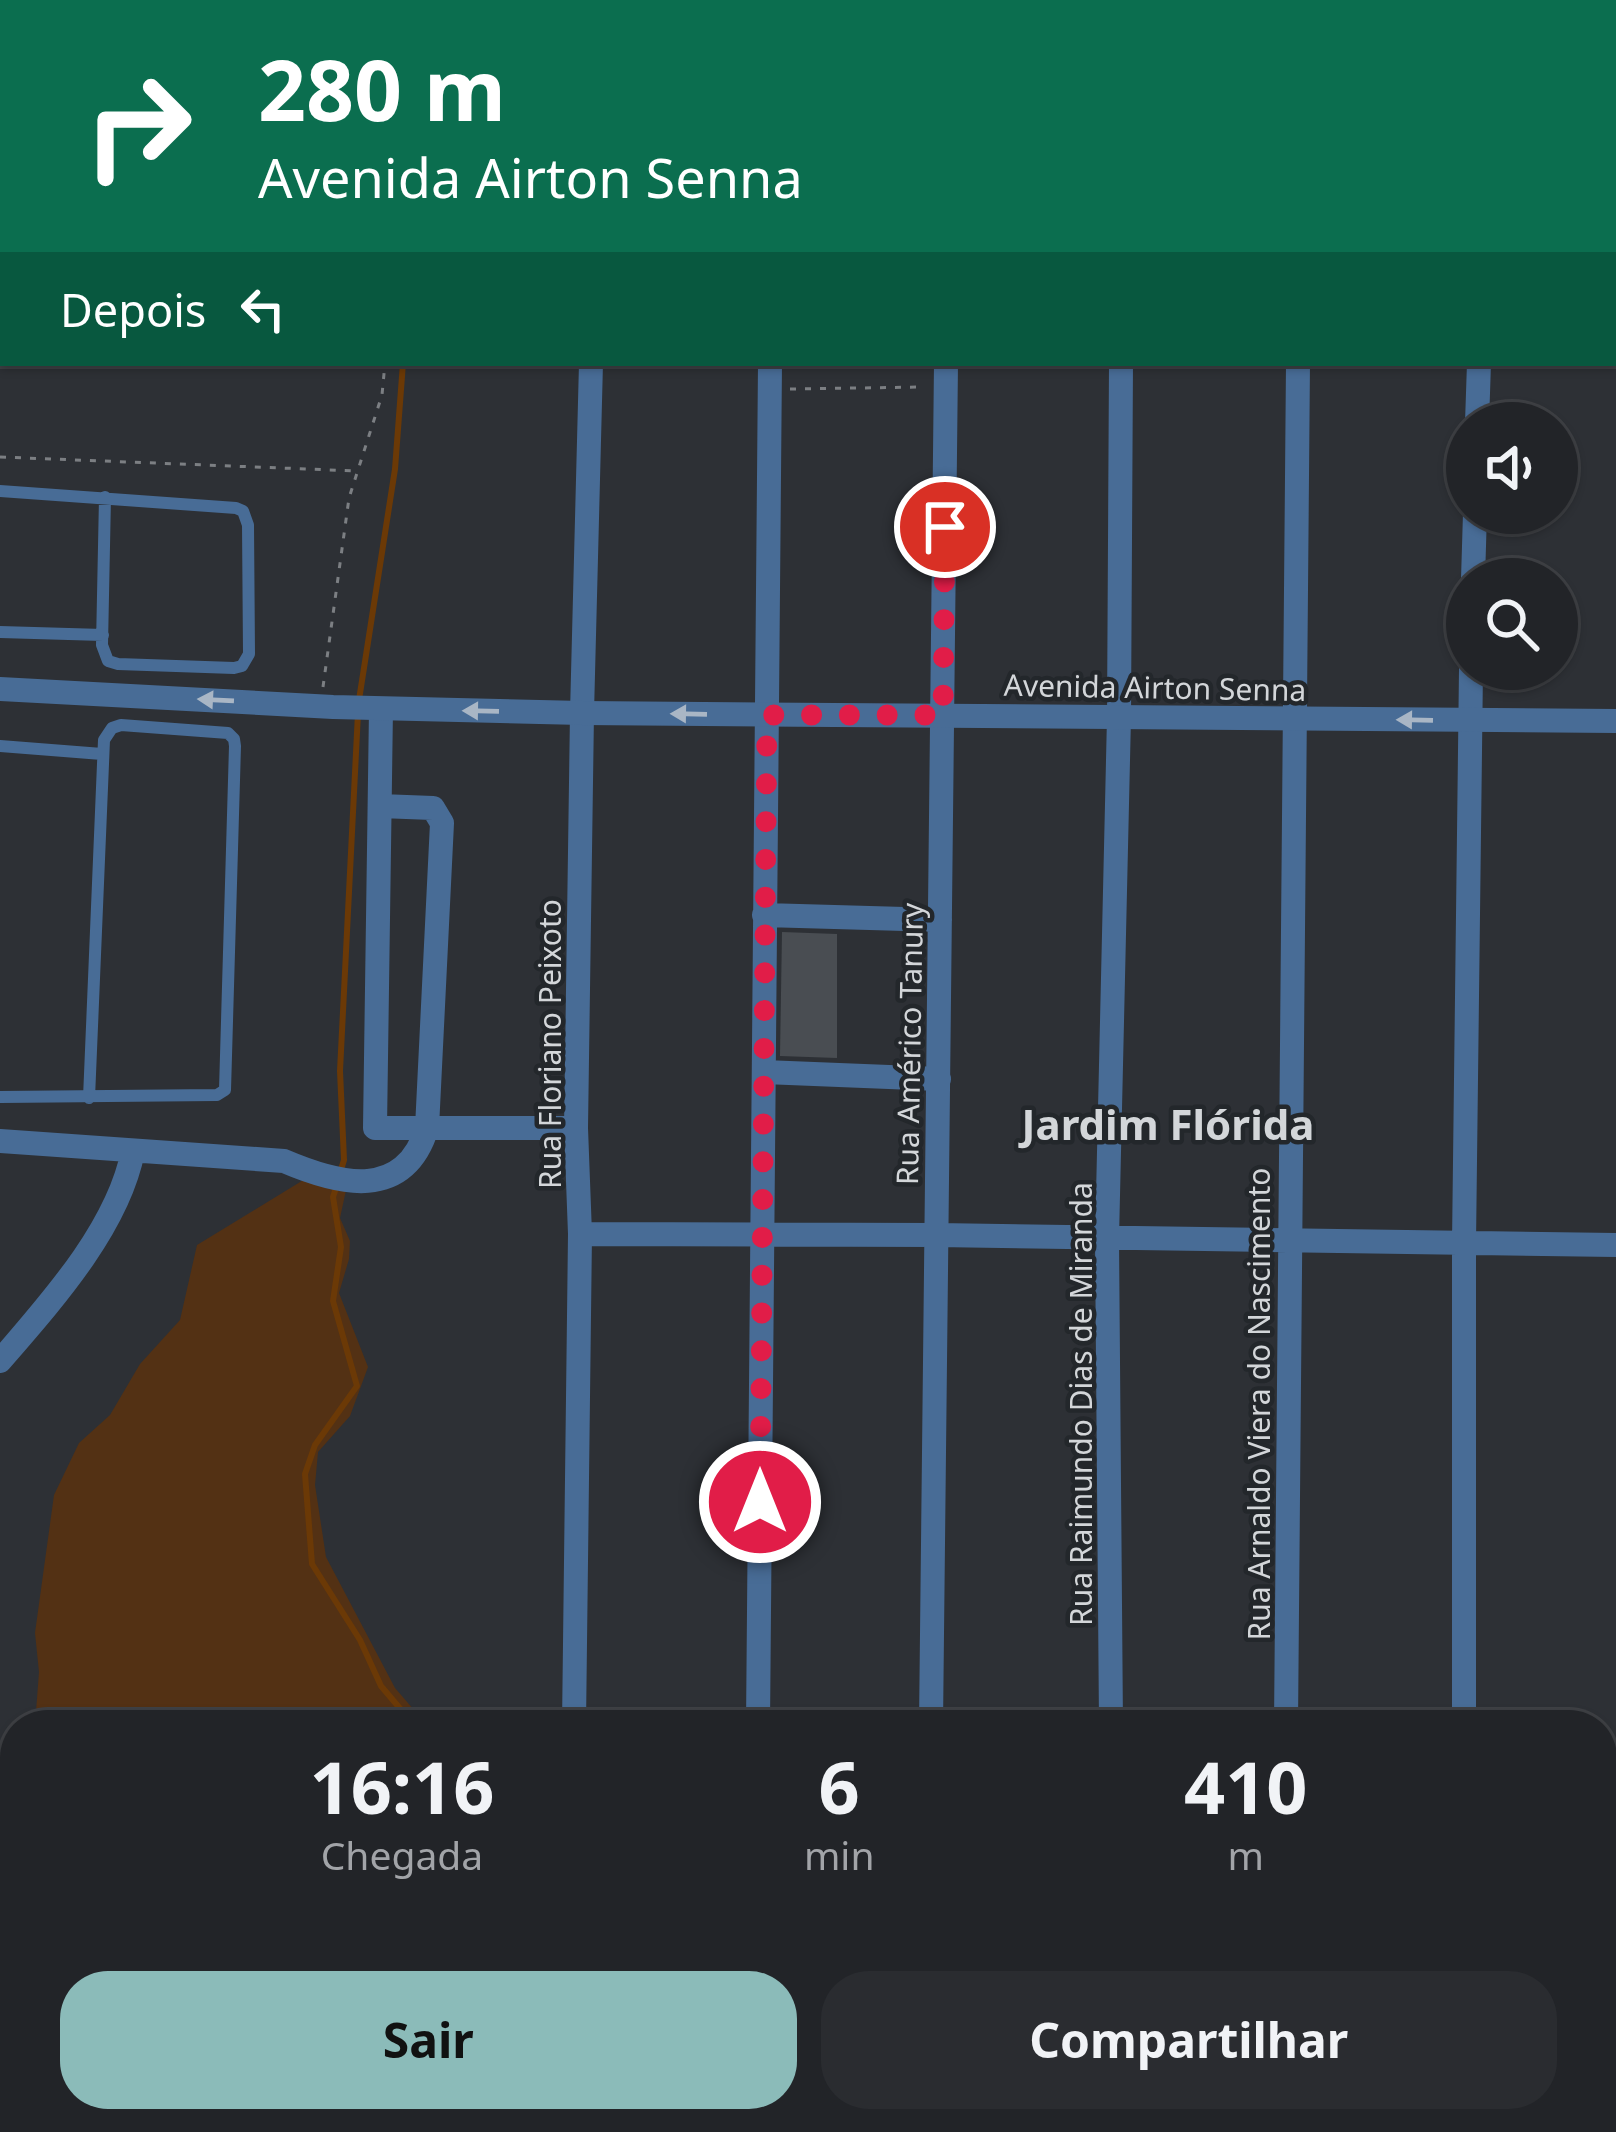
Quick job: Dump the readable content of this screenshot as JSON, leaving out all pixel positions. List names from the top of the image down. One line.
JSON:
{"streets":{"street":["Avenida Airton Senna","Rua Floriano Peixoto","Rua Américo Tanury","Rua Raimundo Dias de Miranda","Rua Arnaldo Viera do Nascimento"]},"crossings":[["Avenida Airton Senna","Rua Floriano Peixoto"],["Avenida Airton Senna","Rua Américo Tanury"],["Avenida Airton Senna","Rua Raimundo Dias de Miranda"],["Avenida Airton Senna","Rua Arnaldo Viera do Nascimento"]],"one_way":["Avenida Airton Senna"],"districts":["Jardim Flórida"],"page":{"turn":["280 m","Avenida Airton Senna"],"then":"Depois","eta":["16:16","Chegada","6","min","410","m"],"buttons":["Sair","Compartilhar"]}}
